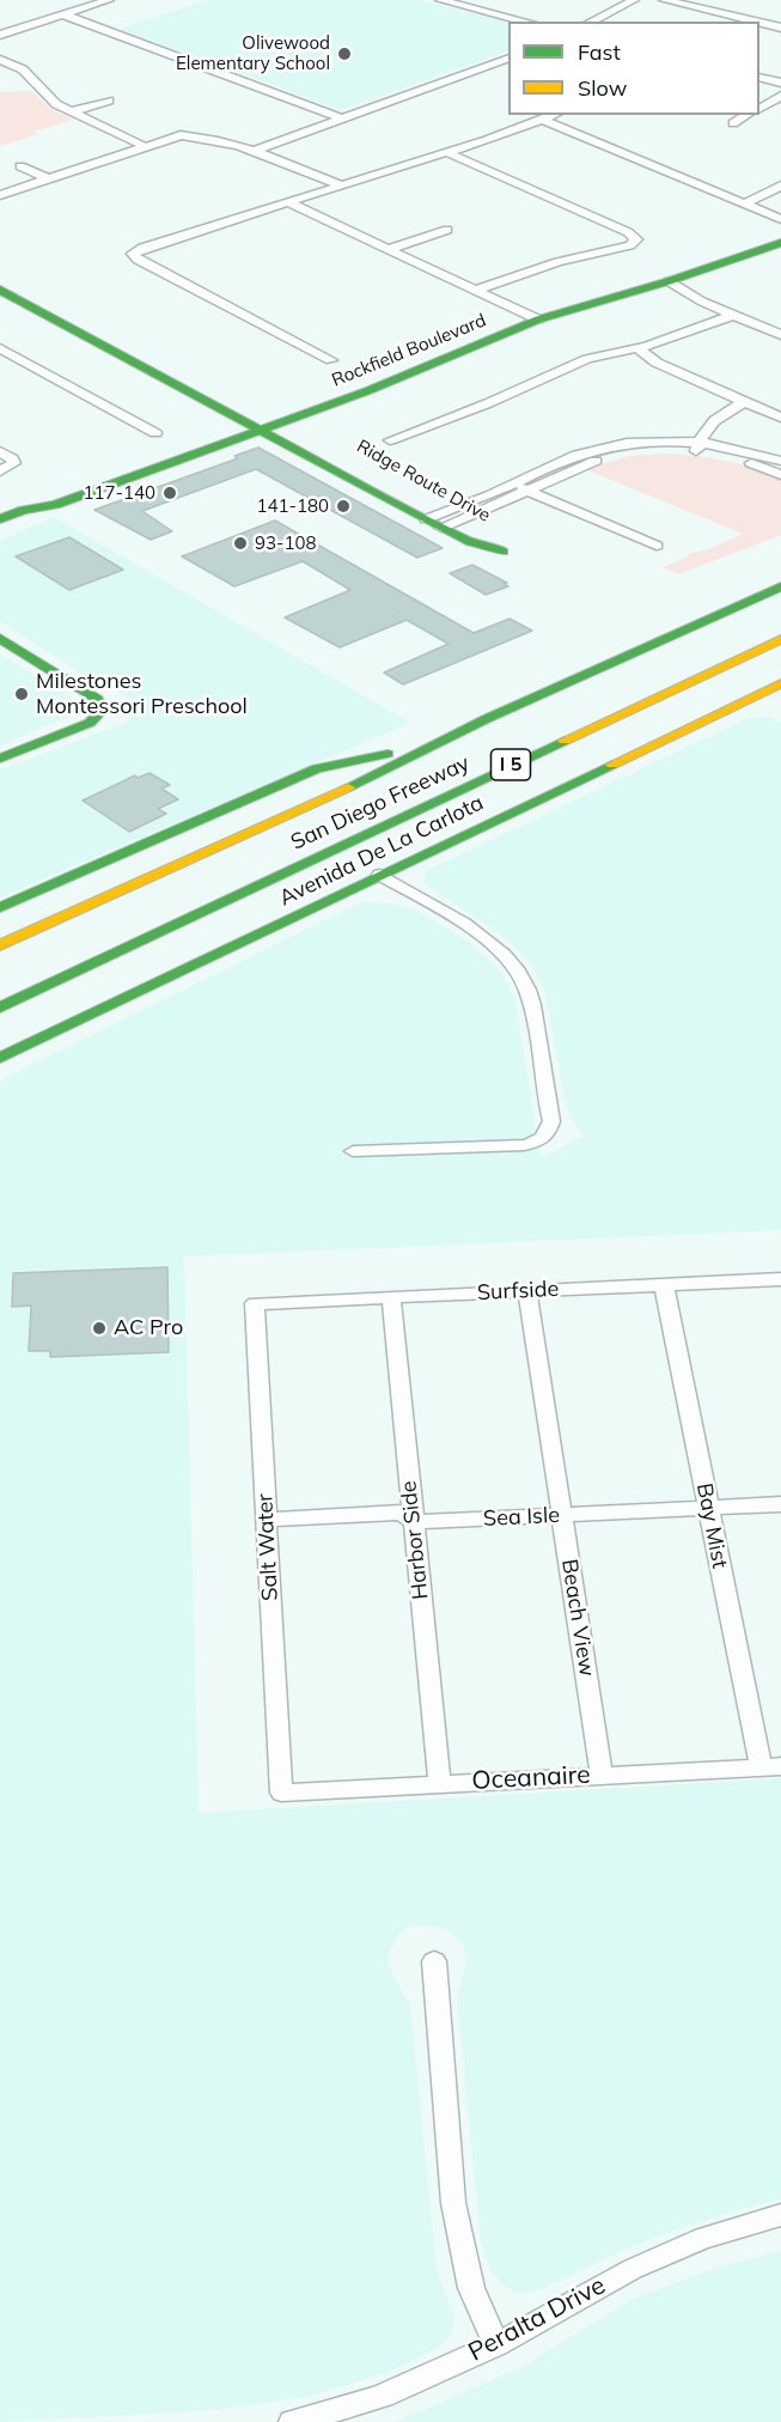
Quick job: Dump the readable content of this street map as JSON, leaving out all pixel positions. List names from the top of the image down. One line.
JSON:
{"streets":{"main road":["Rockfield Boulevard","Ridge Route Drive","I 5","San Diego Freeway","Avenida De La Carlota"],"street":["Surfside","Sea Isle","Bay Mist","Harbor Side","Salt Water","Beach View","Oceanaire","Peralta Drive"]},"crossings":[["Rockfield Boulevard","Ridge Route Drive"],["Surfside","Bay Mist"],["Surfside","Harbor Side"],["Surfside","Salt Water"],["Surfside","Beach View"],["Sea Isle","Bay Mist"],["Sea Isle","Harbor Side"],["Sea Isle","Salt Water"],["Sea Isle","Beach View"],["Bay Mist","Oceanaire"],["Harbor Side","Oceanaire"],["Salt Water","Oceanaire"],["Beach View","Oceanaire"]],"places":["Olivewood Elementary School","117-140","141-180","93-108","Milestones Montessori Preschool","AC Pro"],"legend":["Fast","Slow"]}
